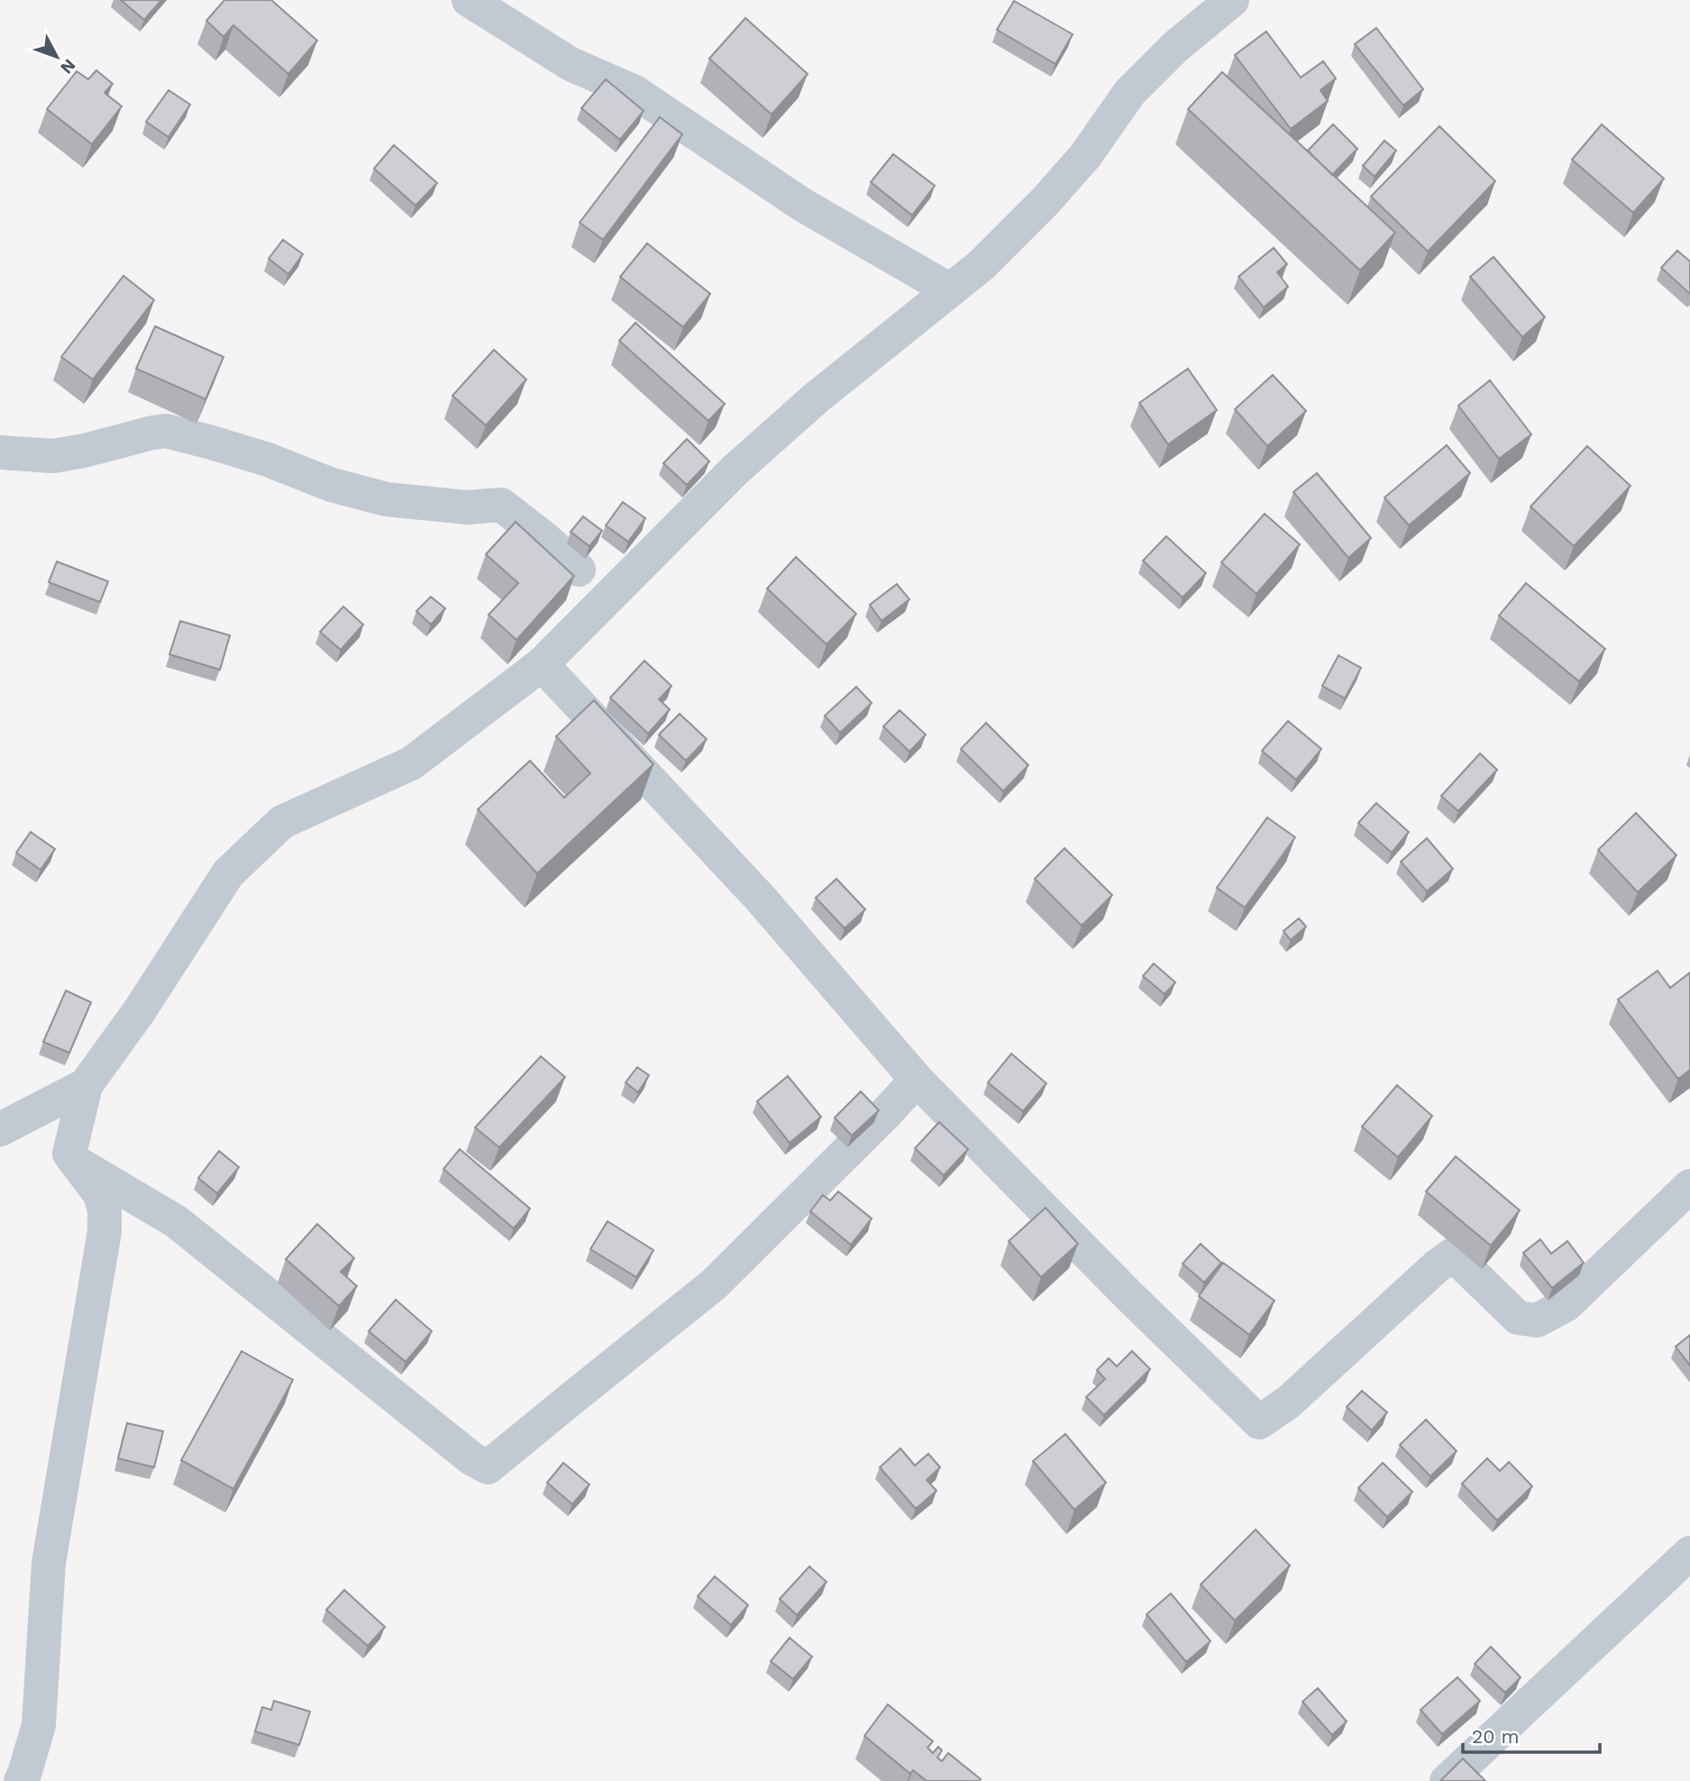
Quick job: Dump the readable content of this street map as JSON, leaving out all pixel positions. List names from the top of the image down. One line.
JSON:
{"scale_bar":"20 m","north":"bottom right"}
